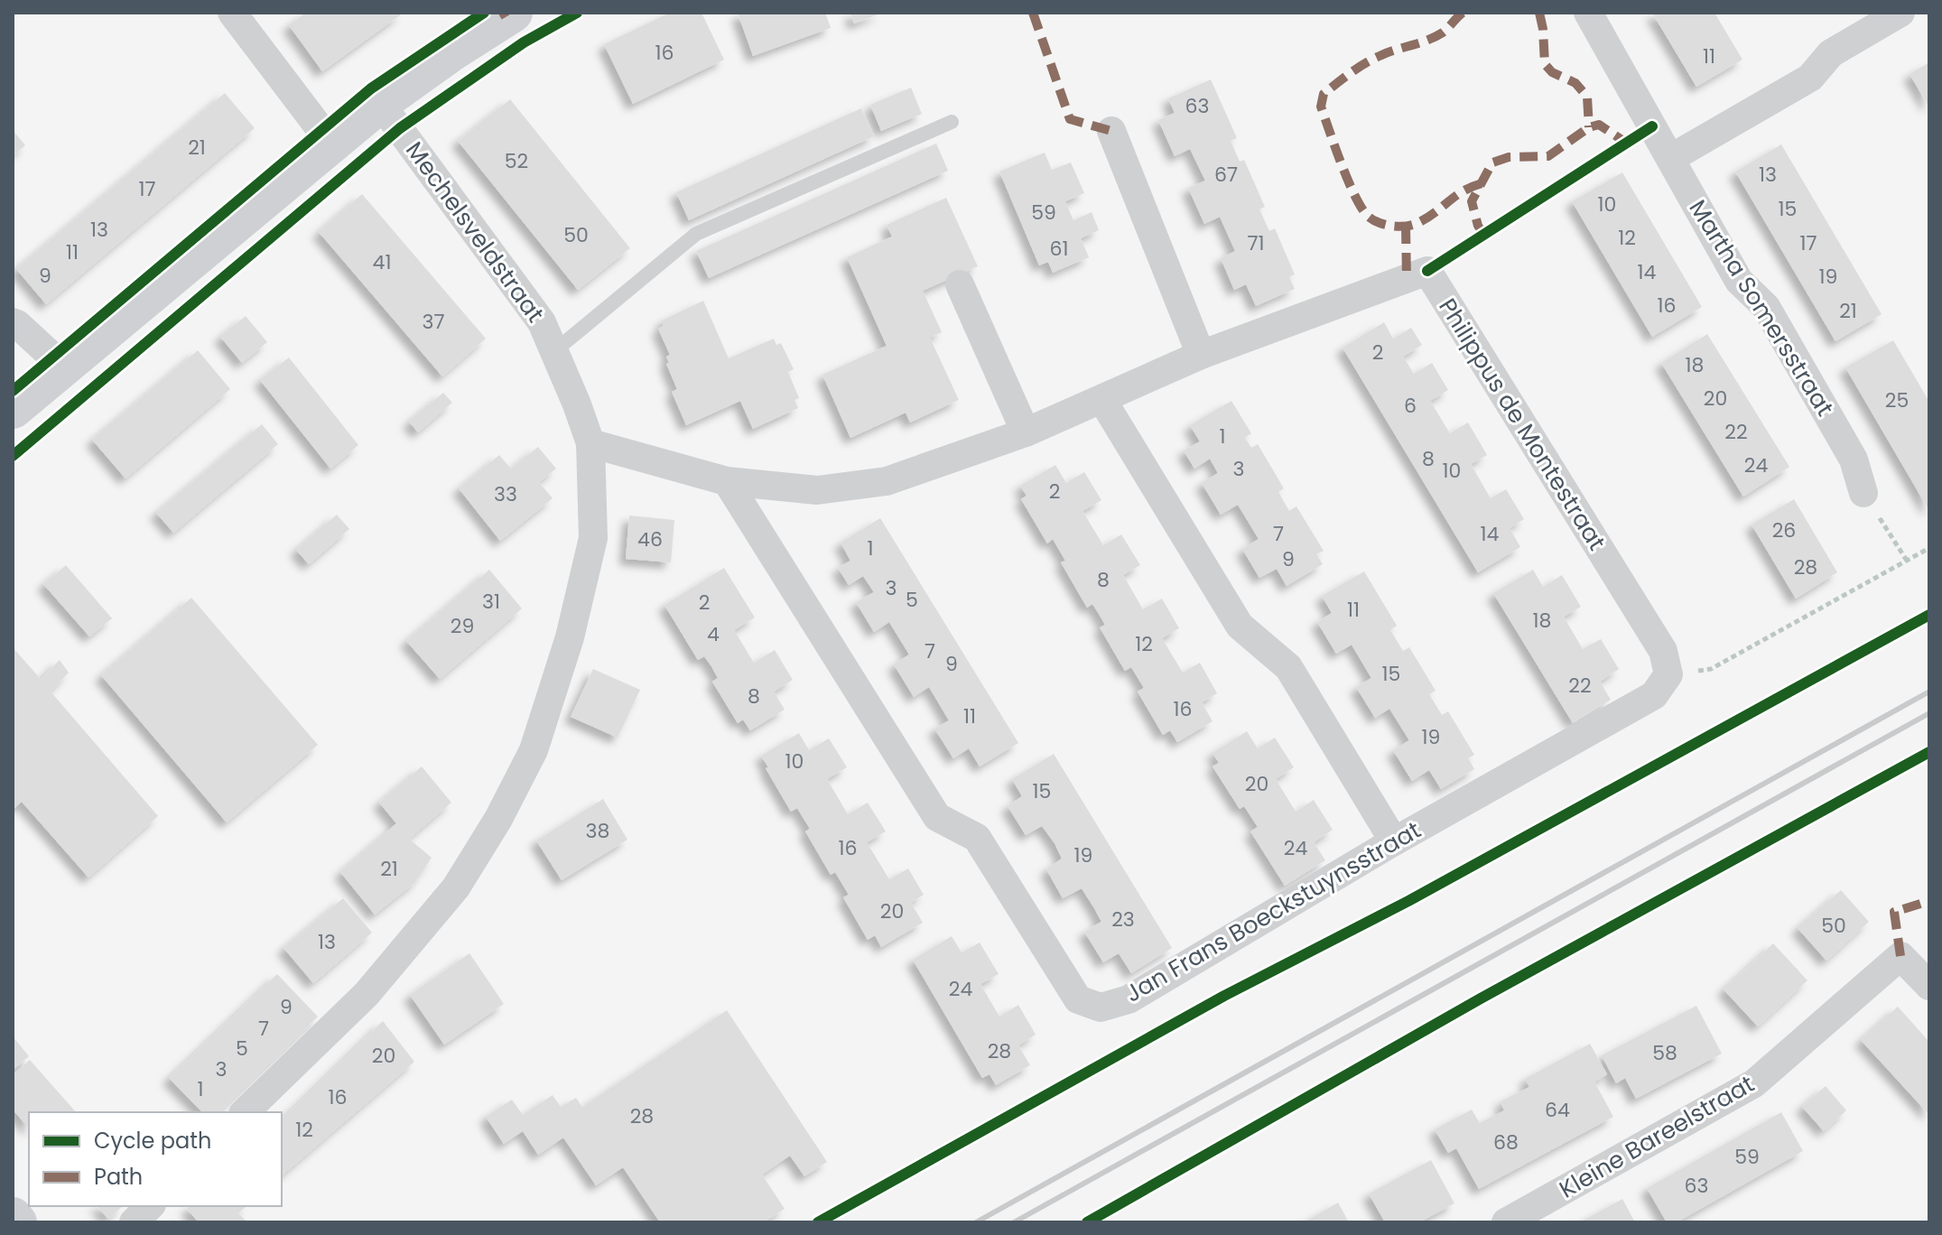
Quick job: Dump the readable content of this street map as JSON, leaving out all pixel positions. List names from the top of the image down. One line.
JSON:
{"streets":{"street":["Mechelsveldstraat","Martha Somersstraat","Philippus de Montestraat","Jan Frans Boeckstuynsstraat","Kleine Bareelstraat"]},"crossings":[["Mechelsveldstraat","Philippus de Montestraat"],["Philippus de Montestraat","Jan Frans Boeckstuynsstraat"]],"house_numbers":["16","11","63","21","52","67","13","17","10","15","59","13","50","12","71","17","61","11","41","14","9","19","16","21","37","2","18","20","25","6","22","1","8","24","3","10","2","33","26","7","14","46","1","9","28","8","3","5","31","2","11","18","29","4","12","7","9","15","22","8","16","11","19","10","20","15","38","16","24","19","21","20","23","50","13","24","9","7","5","28","58","20","3","1","16","64","28","12","68","59","63"],"legend":["Cycle path","Path"]}
